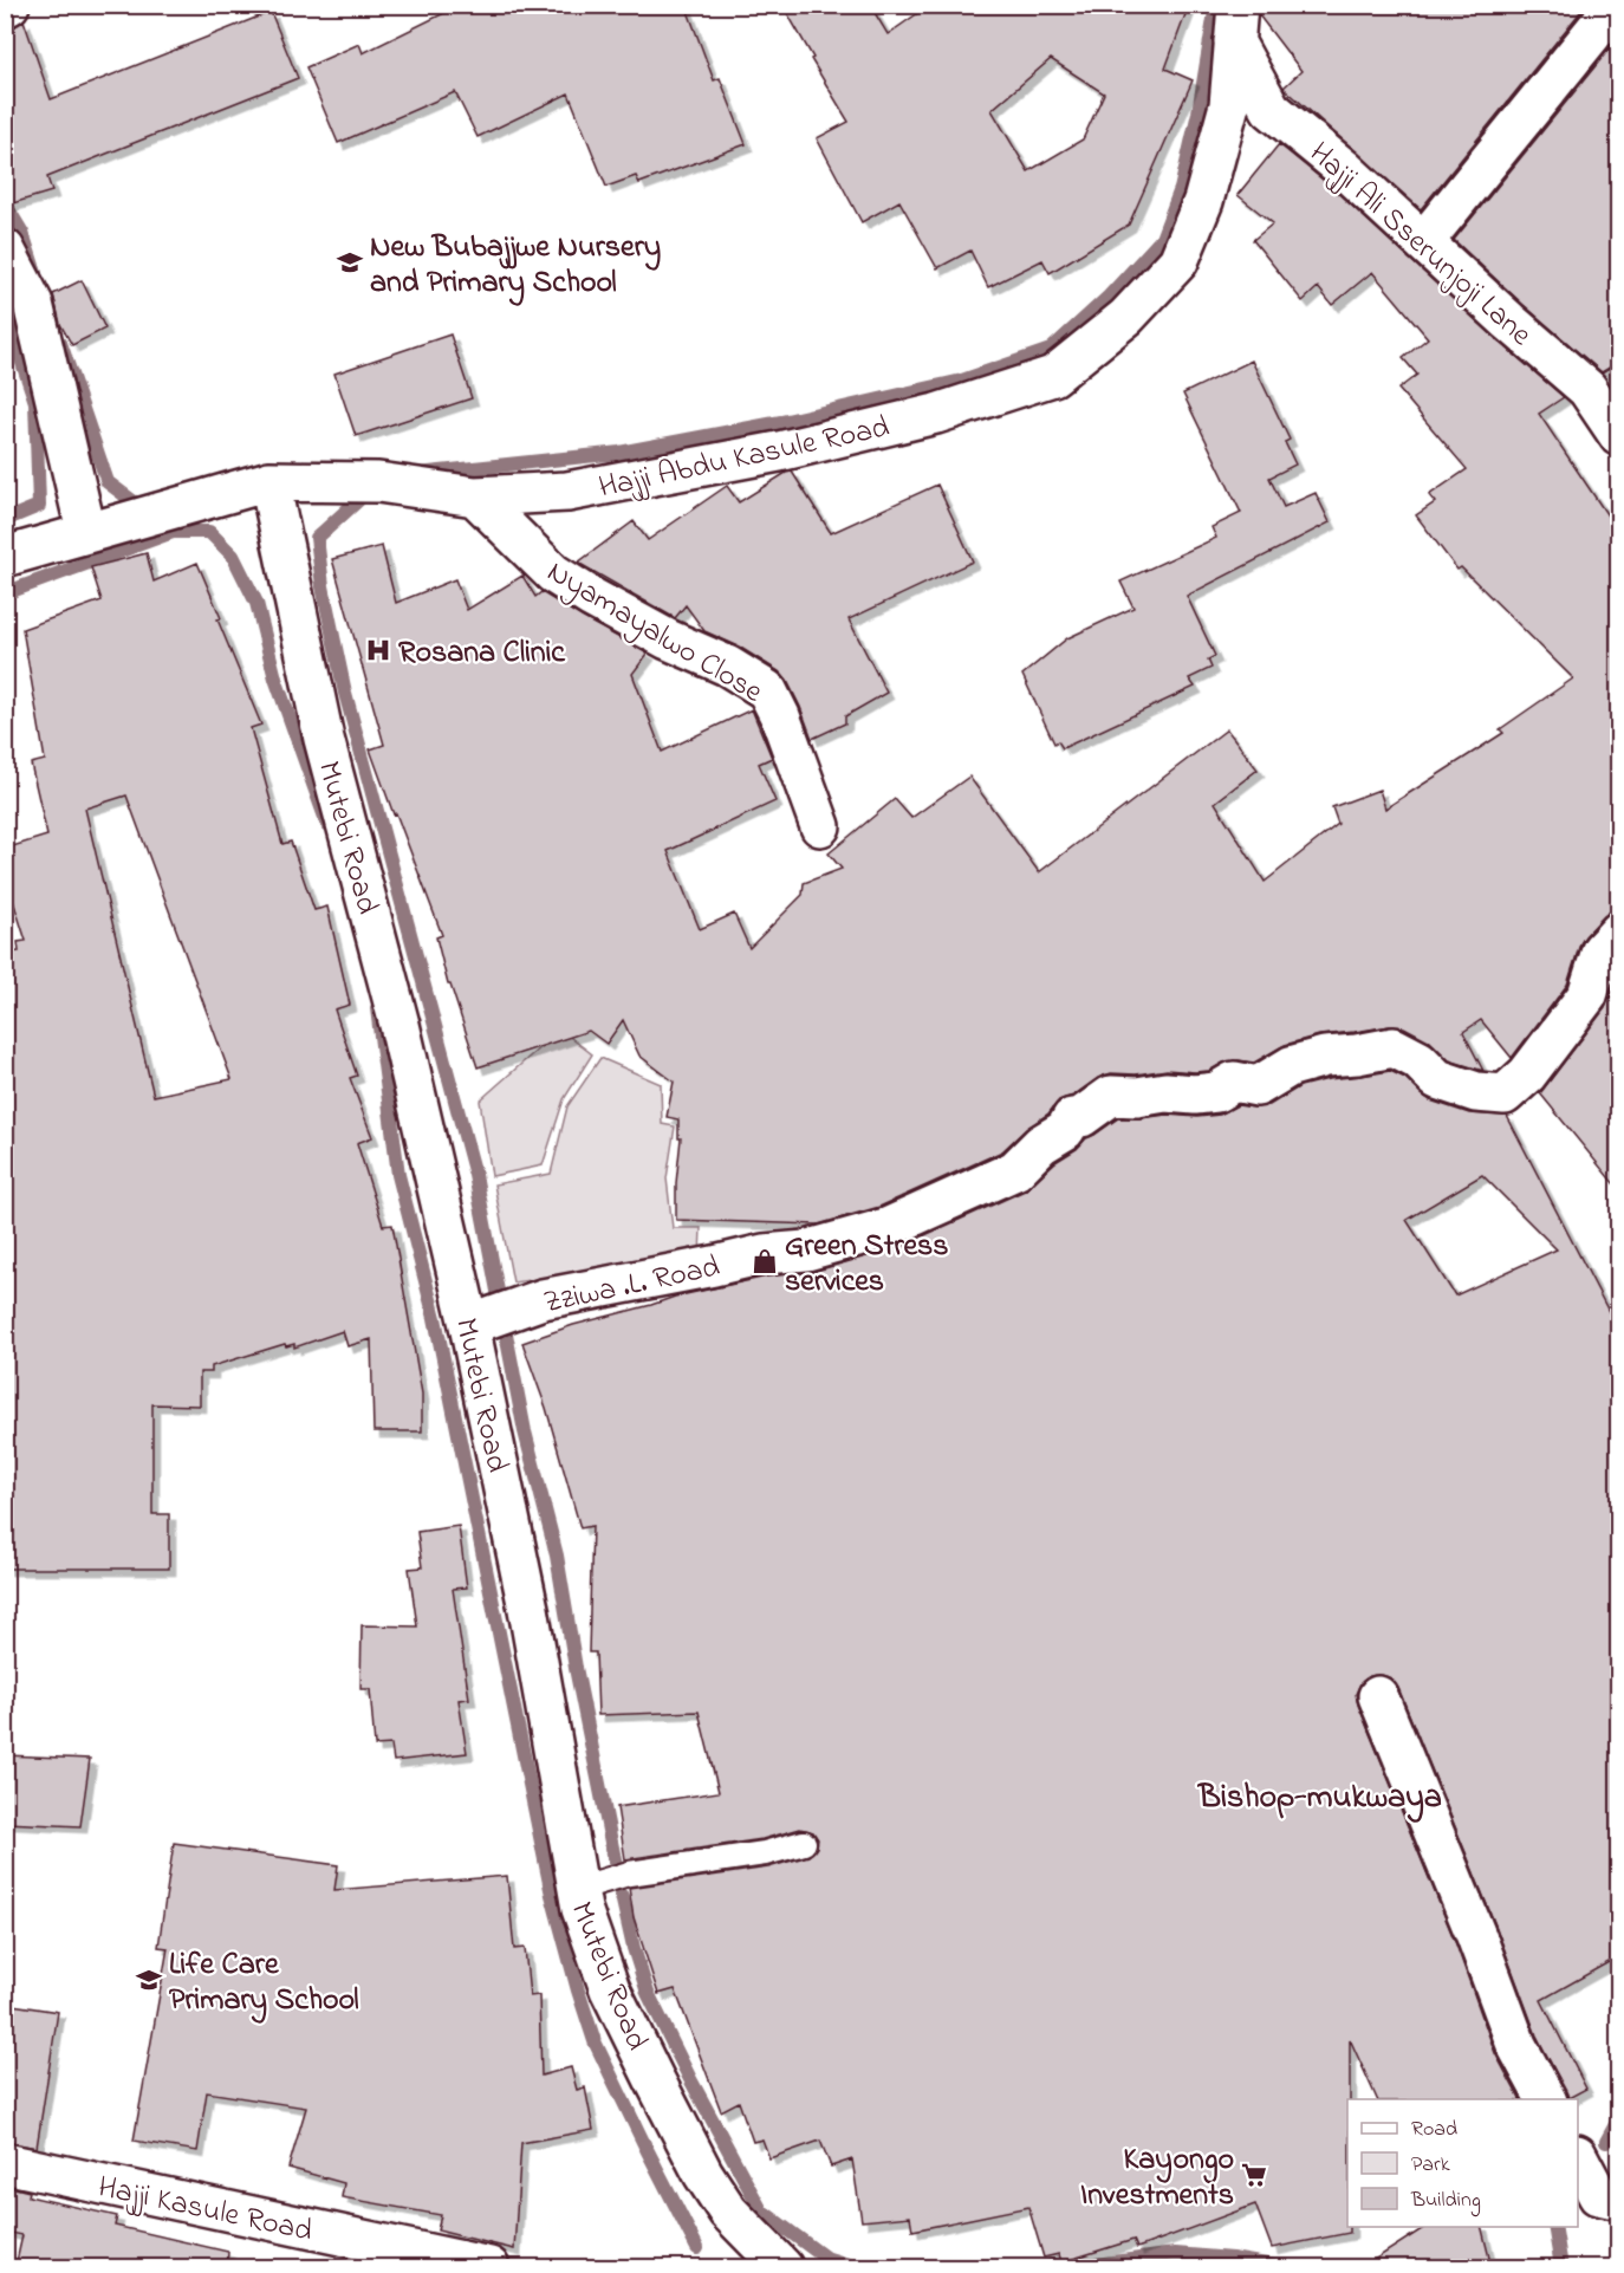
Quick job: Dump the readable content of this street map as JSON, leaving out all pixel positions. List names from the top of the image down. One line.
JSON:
{"streets":{"street":["Hajji Ali Sserunjoji Lane","Hajji Abdu Kasule Road","Nyamayalwo Close","Mutebi Road","Zziwa .L. Road","Hajji Kasule Road"]},"crossings":[["Hajji Ali Sserunjoji Lane","Hajji Abdu Kasule Road"],["Hajji Abdu Kasule Road","Nyamayalwo Close"],["Hajji Abdu Kasule Road","Mutebi Road"],["Mutebi Road","Zziwa .L. Road"]],"districts":["Bishop-mukwaya"],"places":{"school or university":["New Bubajjwe Nursery and Primary School","Life Care Primary School"],"hospital":["Rosana Clinic"],"shop":["Green Stress services"],"supermarket":["Kayongo Investments"]},"legend":["Road","Park","Building"]}
